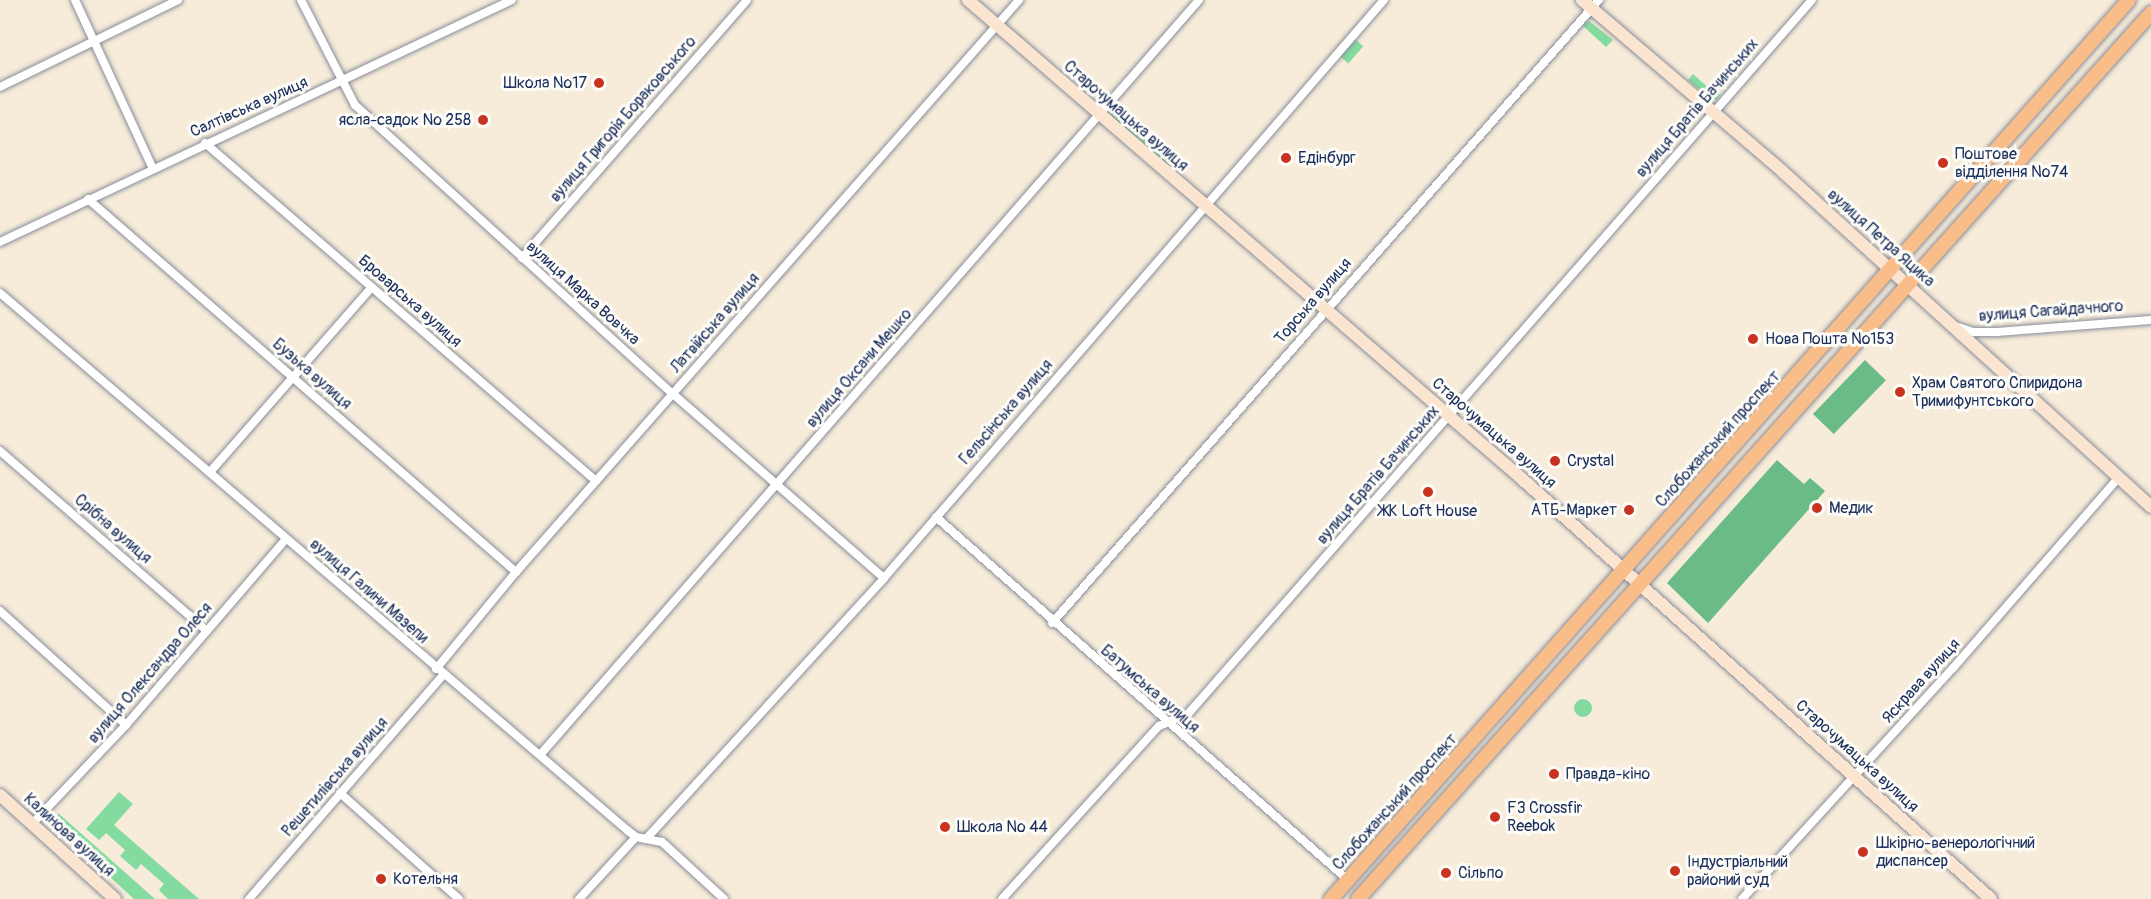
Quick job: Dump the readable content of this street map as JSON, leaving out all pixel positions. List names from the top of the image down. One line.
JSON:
{"streets":{"main road":["Слобожанський проспект"],"street":["Салтівська вулиця","вулиця Братів Бачинських","Старочумацька вулиця","вулиця Григорія Бораковського","вулиця Петра Яцика","вулиця Марка Вовчка","Броварська вулиця","Торська вулиця","вулиця Сагайдачного","Латвійська вулиця","вулиця Оксани Мешко","Бузька вулиця","Гельсінська вулиця","Срібна вулиця","вулиця Галини Мазепи","вулиця Олександра Олеся","Яскрава вулиця","Батумська вулиця","Решетилівська вулиця","Калинова вулиця"]},"crossings":[["Салтівська вулиця","вулиця Марка Вовчка"],["Салтівська вулиця","Броварська вулиця"],["Салтівська вулиця","Бузька вулиця"],["вулиця Братів Бачинських","Старочумацька вулиця"],["вулиця Братів Бачинських","вулиця Петра Яцика"],["вулиця Братів Бачинських","Батумська вулиця"],["Старочумацька вулиця","Торська вулиця"],["Старочумацька вулиця","Латвійська вулиця"],["Старочумацька вулиця","вулиця Оксани Мешко"],["Старочумацька вулиця","Гельсінська вулиця"],["Старочумацька вулиця","Слобожанський проспект"],["Старочумацька вулиця","Яскрава вулиця"],["вулиця Григорія Бораковського","вулиця Марка Вовчка"],["вулиця Петра Яцика","Торська вулиця"],["вулиця Петра Яцика","вулиця Сагайдачного"],["вулиця Петра Яцика","Слобожанський проспект"],["вулиця Петра Яцика","Яскрава вулиця"],["вулиця Марка Вовчка","Латвійська вулиця"],["вулиця Марка Вовчка","вулиця Оксани Мешко"],["вулиця Марка Вовчка","Гельсінська вулиця"],["Броварська вулиця","Латвійська вулиця"],["Торська вулиця","Батумська вулиця"],["Латвійська вулиця","Бузька вулиця"],["Латвійська вулиця","вулиця Галини Мазепи"],["Латвійська вулиця","Решетилівська вулиця"],["вулиця Оксани Мешко","вулиця Галини Мазепи"],["Гельсінська вулиця","вулиця Галини Мазепи"],["Гельсінська вулиця","Батумська вулиця"],["Слобожанський проспект","Батумська вулиця"],["Срібна вулиця","вулиця Олександра Олеся"],["вулиця Галини Мазепи","вулиця Олександра Олеся"],["вулиця Галини Мазепи","Решетилівська вулиця"],["вулиця Олександра Олеся","Калинова вулиця"]],"places":["Школа №17","ясла-садок № 258","Едінбург","Поштове відділення №74","Нова Пошта №153","Храм Святого Спиридона Тримифунтського","Crystal","ЖК Loft House","Медик","АТБ-Маркет","Правда-кіно","F3 Crossfir Reebok","Школа № 44","Шкірно-венерологічний диспансер","Індустріальний районий суд","Сільпо","Котельня"]}
